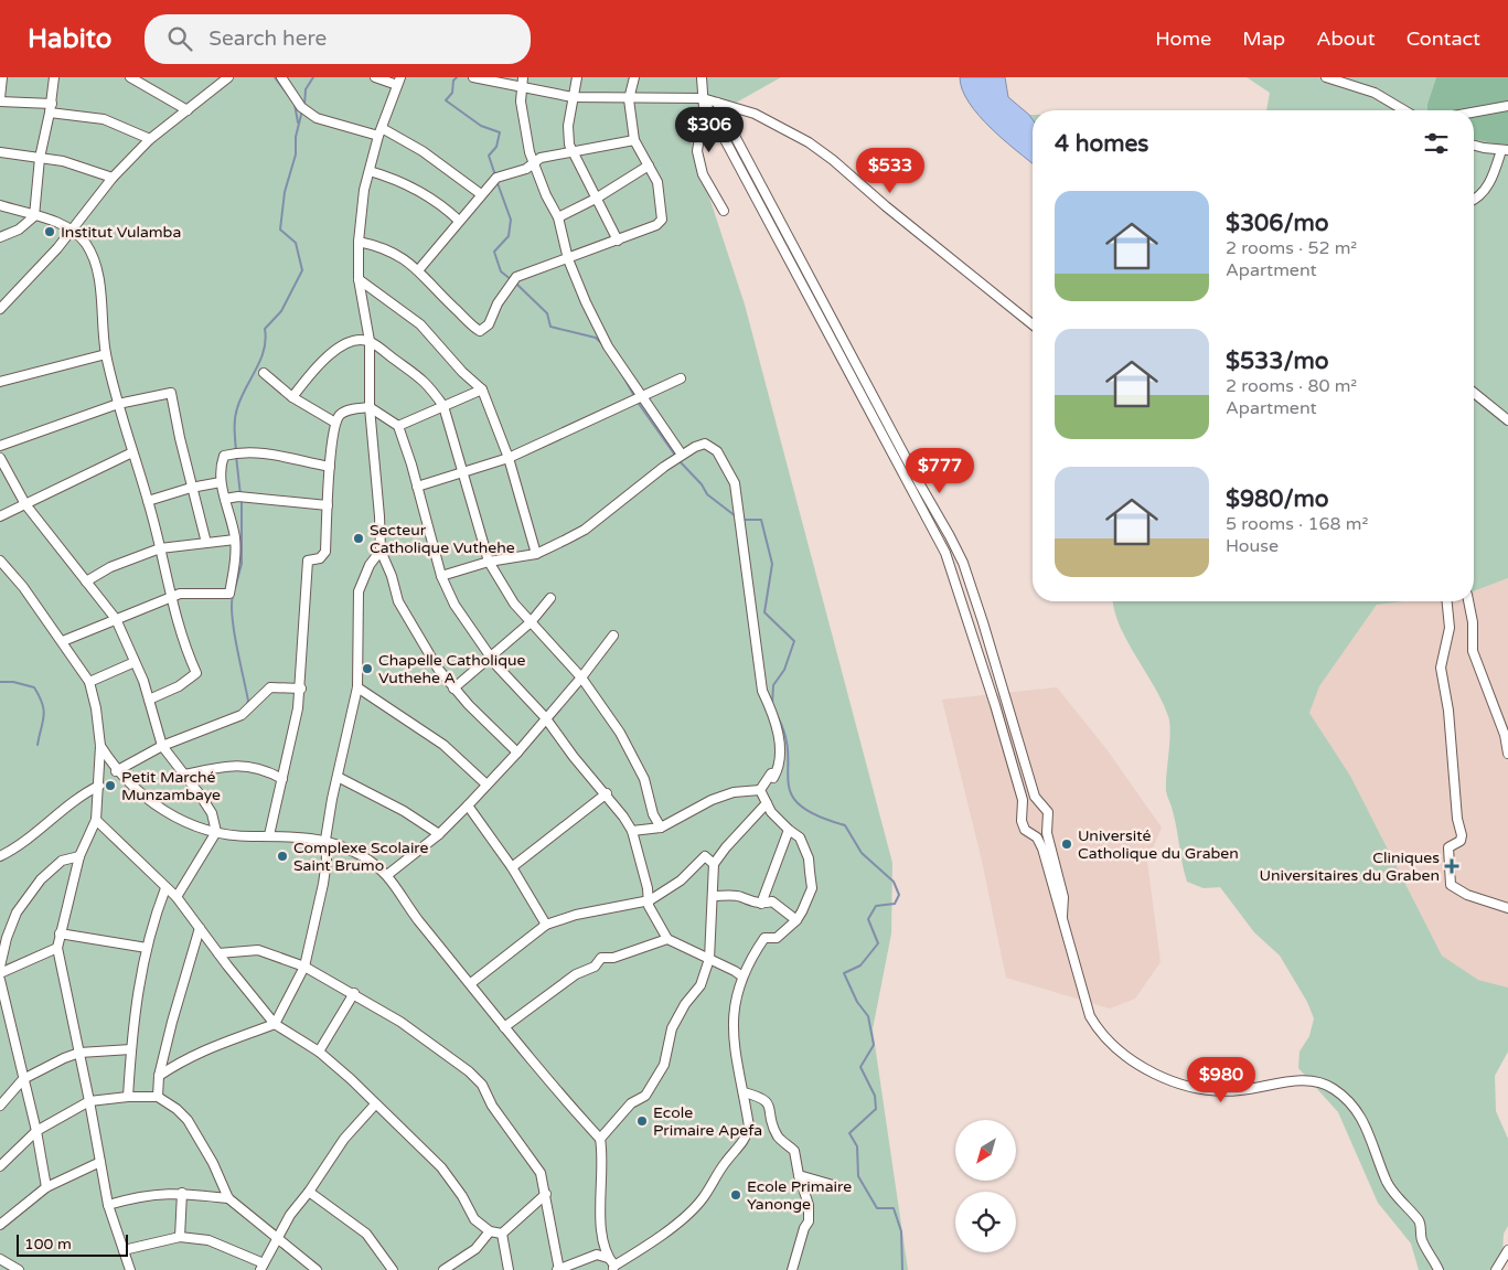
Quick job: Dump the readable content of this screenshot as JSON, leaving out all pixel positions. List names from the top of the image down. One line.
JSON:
{"places":{"other":["Institut Vulamba","Secteur Catholique Vuthehe","Chapelle Catholique Vuthehe A","Petit Marché Munzambaye","Université Catholique du Graben","Complexe Scolaire Saint Brumo","Ecole Primaire Apefa","Ecole Primaire Yanonge"],"health":["Cliniques Universitaires du Graben"]},"scale_bar":"100 m","north":"bottom left","page":{"header":"Habito","search":"Search here","nav":["Home","Map","About","Contact"],"price":["$306","$533","$777","$980"],"heading":"4 homes","list":[{"name":"$306/mo","note":"2 rooms · 52 m² · Apartment"},{"name":"$533/mo","note":"2 rooms · 80 m² · Apartment"},{"name":"$980/mo","note":"5 rooms · 168 m² · House"}],"scale":"100 m"}}
